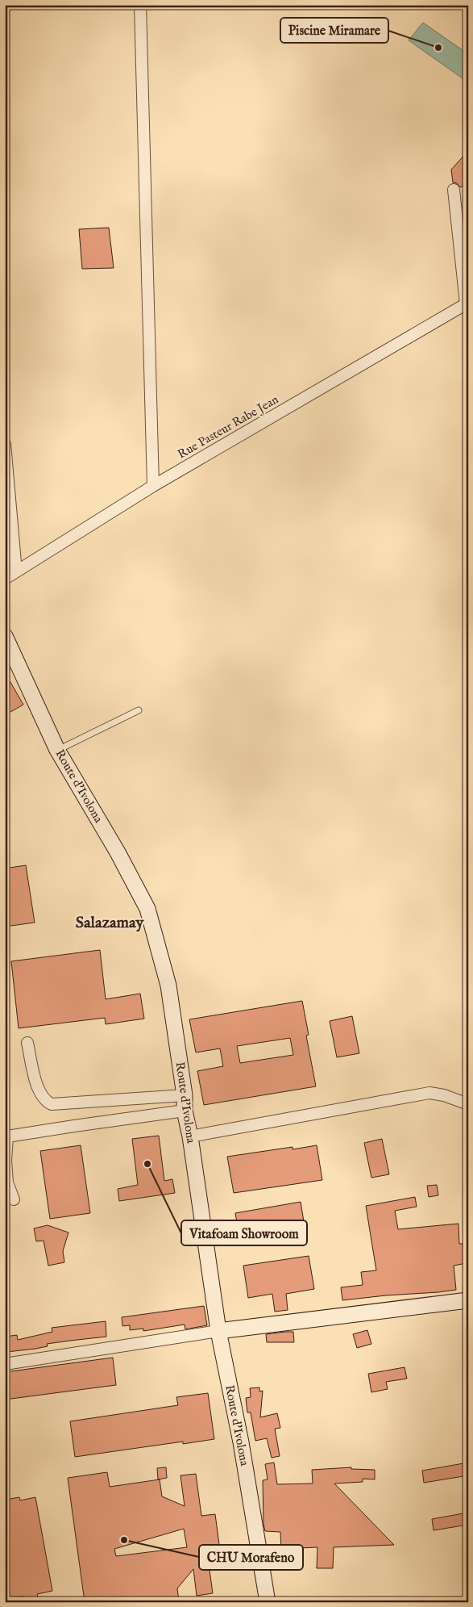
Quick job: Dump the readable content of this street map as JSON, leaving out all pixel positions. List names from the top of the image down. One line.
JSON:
{"streets":{"main road":["Route d'Ivolona"],"street":["Rue Pasteur Rabe Jean"]},"districts":["Salazamay"],"places":["Piscine Miramare","Vitafoam Showroom","CHU Morafeno"]}
